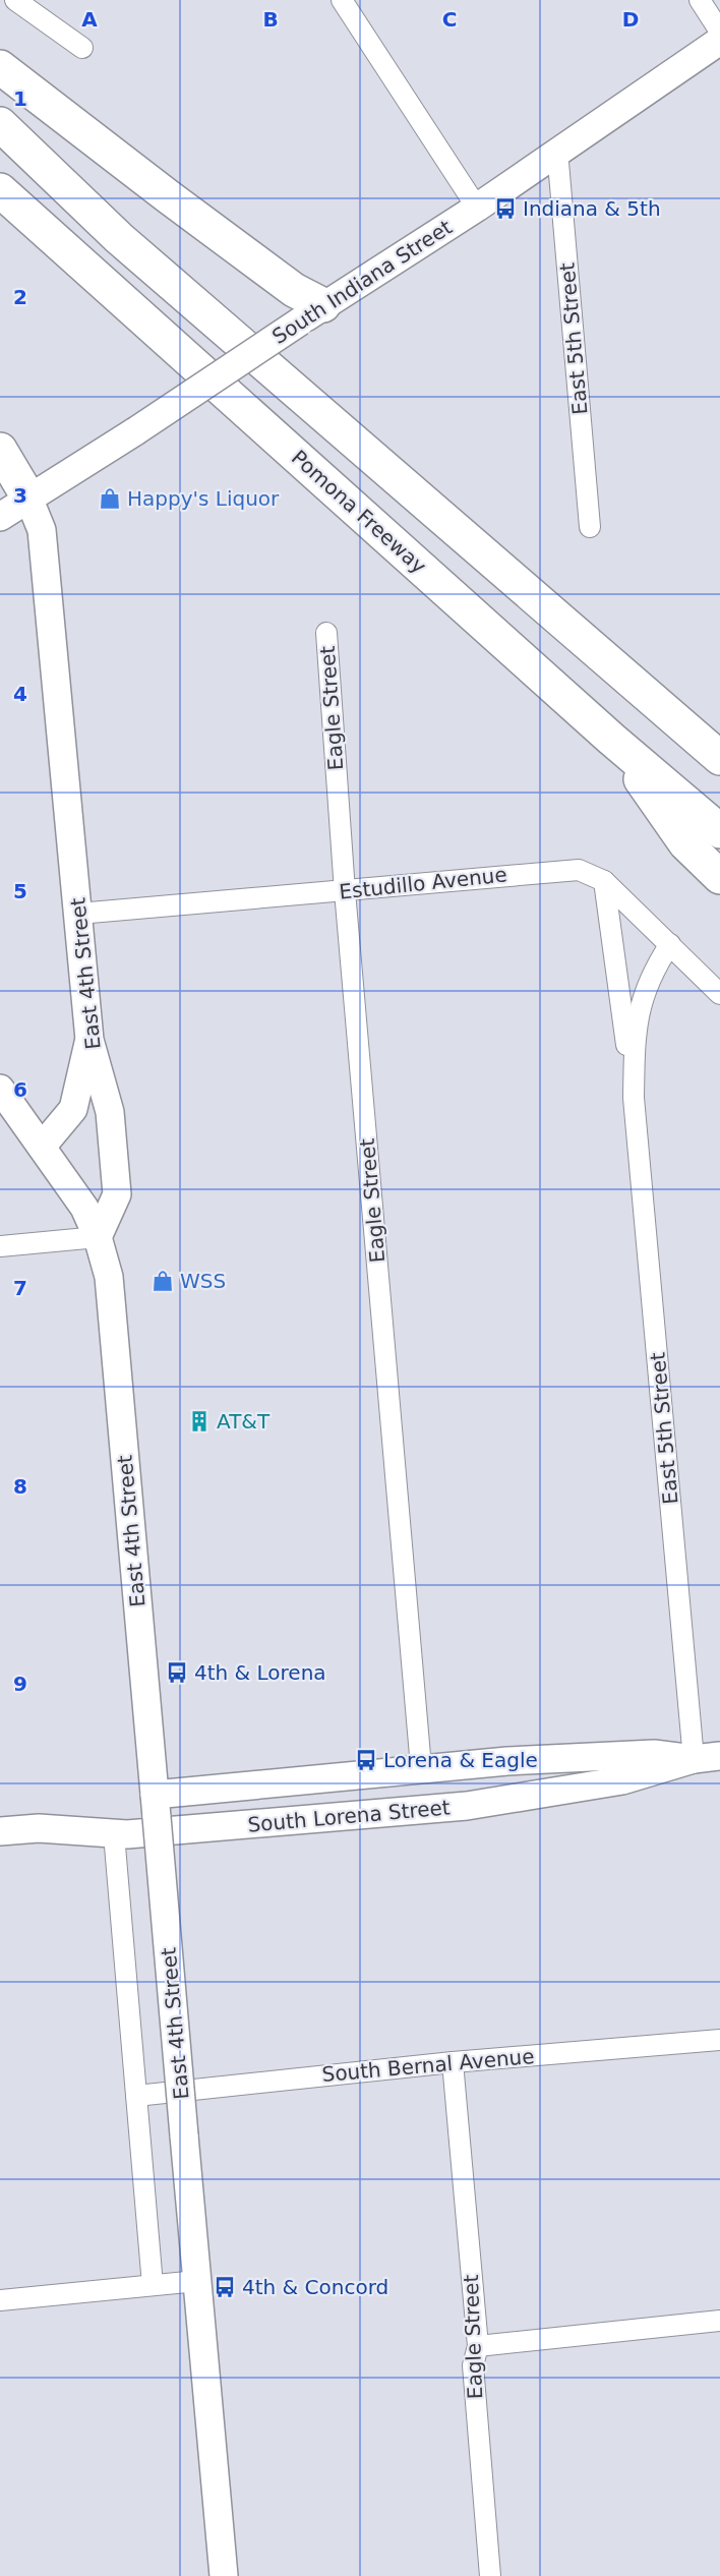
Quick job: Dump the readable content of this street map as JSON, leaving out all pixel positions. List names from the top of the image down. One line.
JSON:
{"streets":{"highway":["Pomona Freeway"],"main road":["South Indiana Street","East 4th Street","South Lorena Street"],"street":["East 5th Street","Eagle Street","Estudillo Avenue","South Bernal Avenue"]},"crossings":[["South Indiana Street","East 5th Street"],["South Indiana Street","East 4th Street"],["East 5th Street","Estudillo Avenue"],["East 5th Street","South Lorena Street"],["Eagle Street","Estudillo Avenue"],["Eagle Street","South Lorena Street"],["Eagle Street","South Bernal Avenue"],["Estudillo Avenue","East 4th Street"],["East 4th Street","South Lorena Street"]],"places":{"bus stop":["Indiana & 5th","4th & Lorena","Lorena & Eagle","4th & Concord"],"shop":["Happy's Liquor","WSS"],"building":["AT&T"]},"grid":{"columns":["A","B","C","D"],"rows":["1","2","3","4","5","6","7","8","9"]}}
